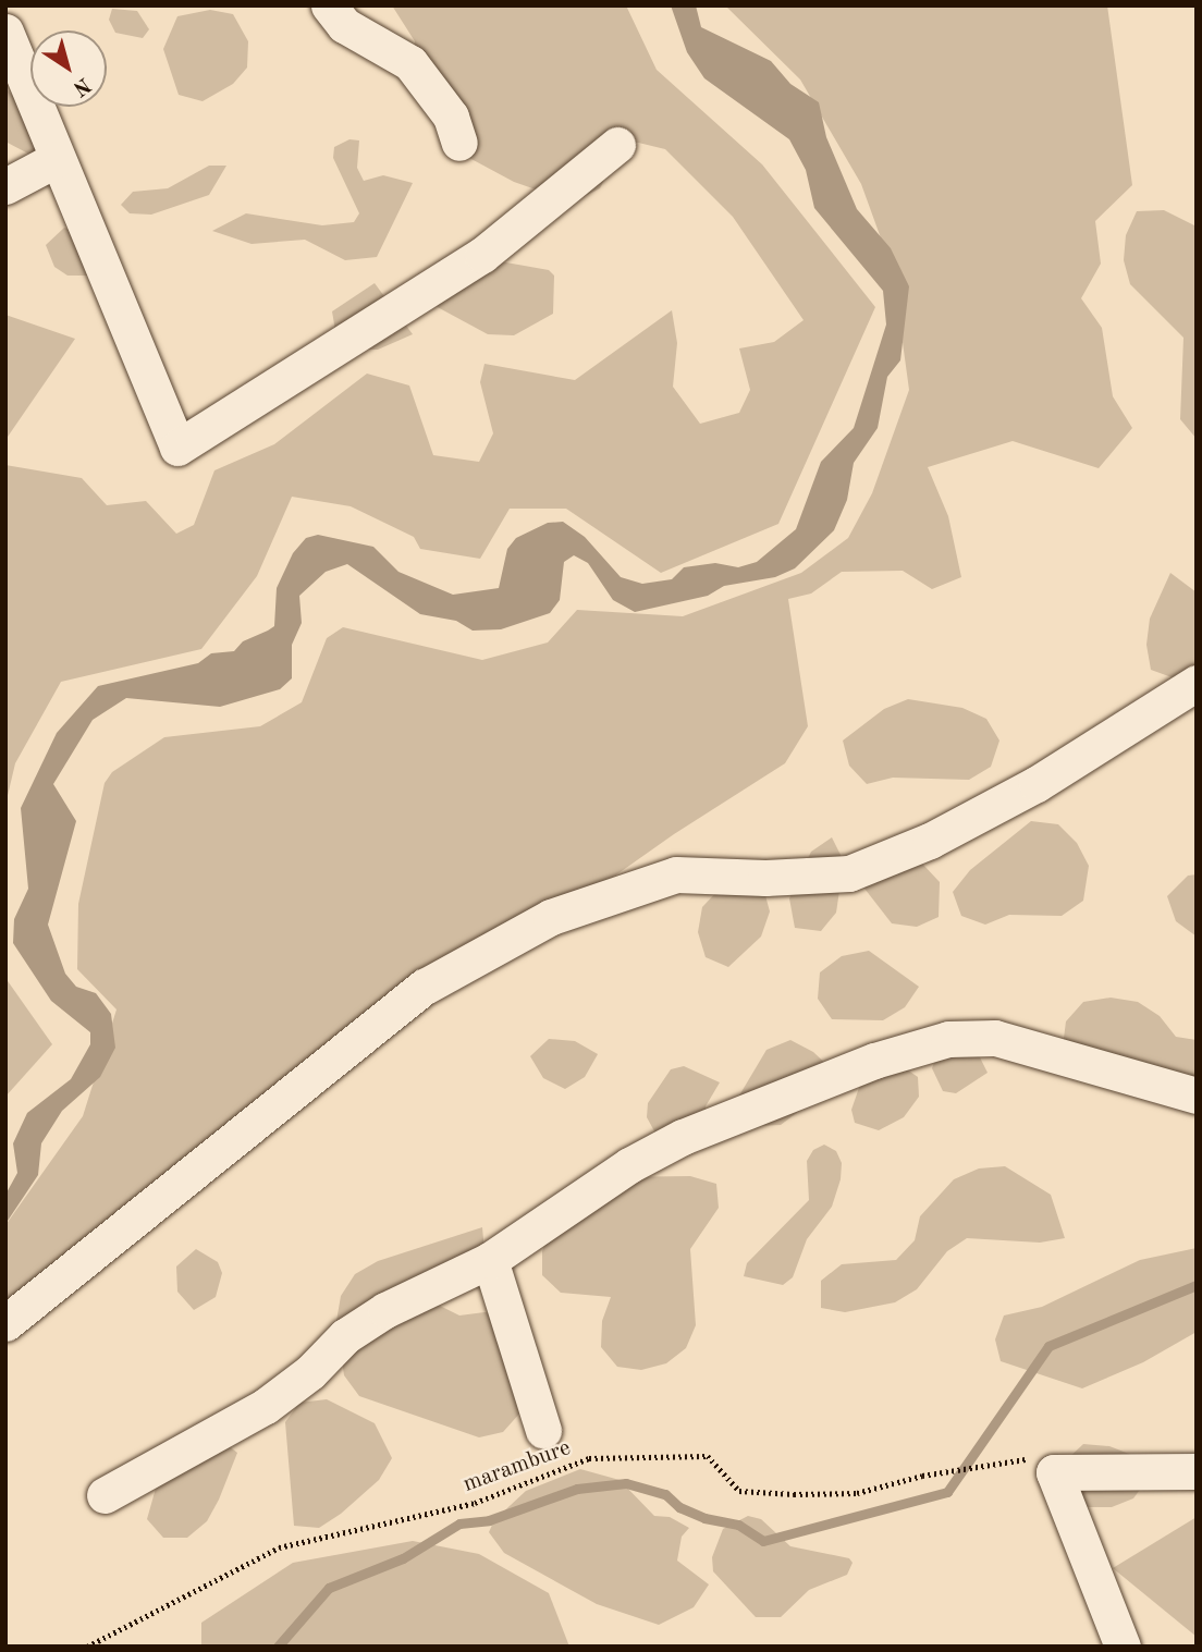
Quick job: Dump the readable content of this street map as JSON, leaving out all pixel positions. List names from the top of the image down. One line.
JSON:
{"streets":{"path":["marambure"]},"north":"bottom right"}
